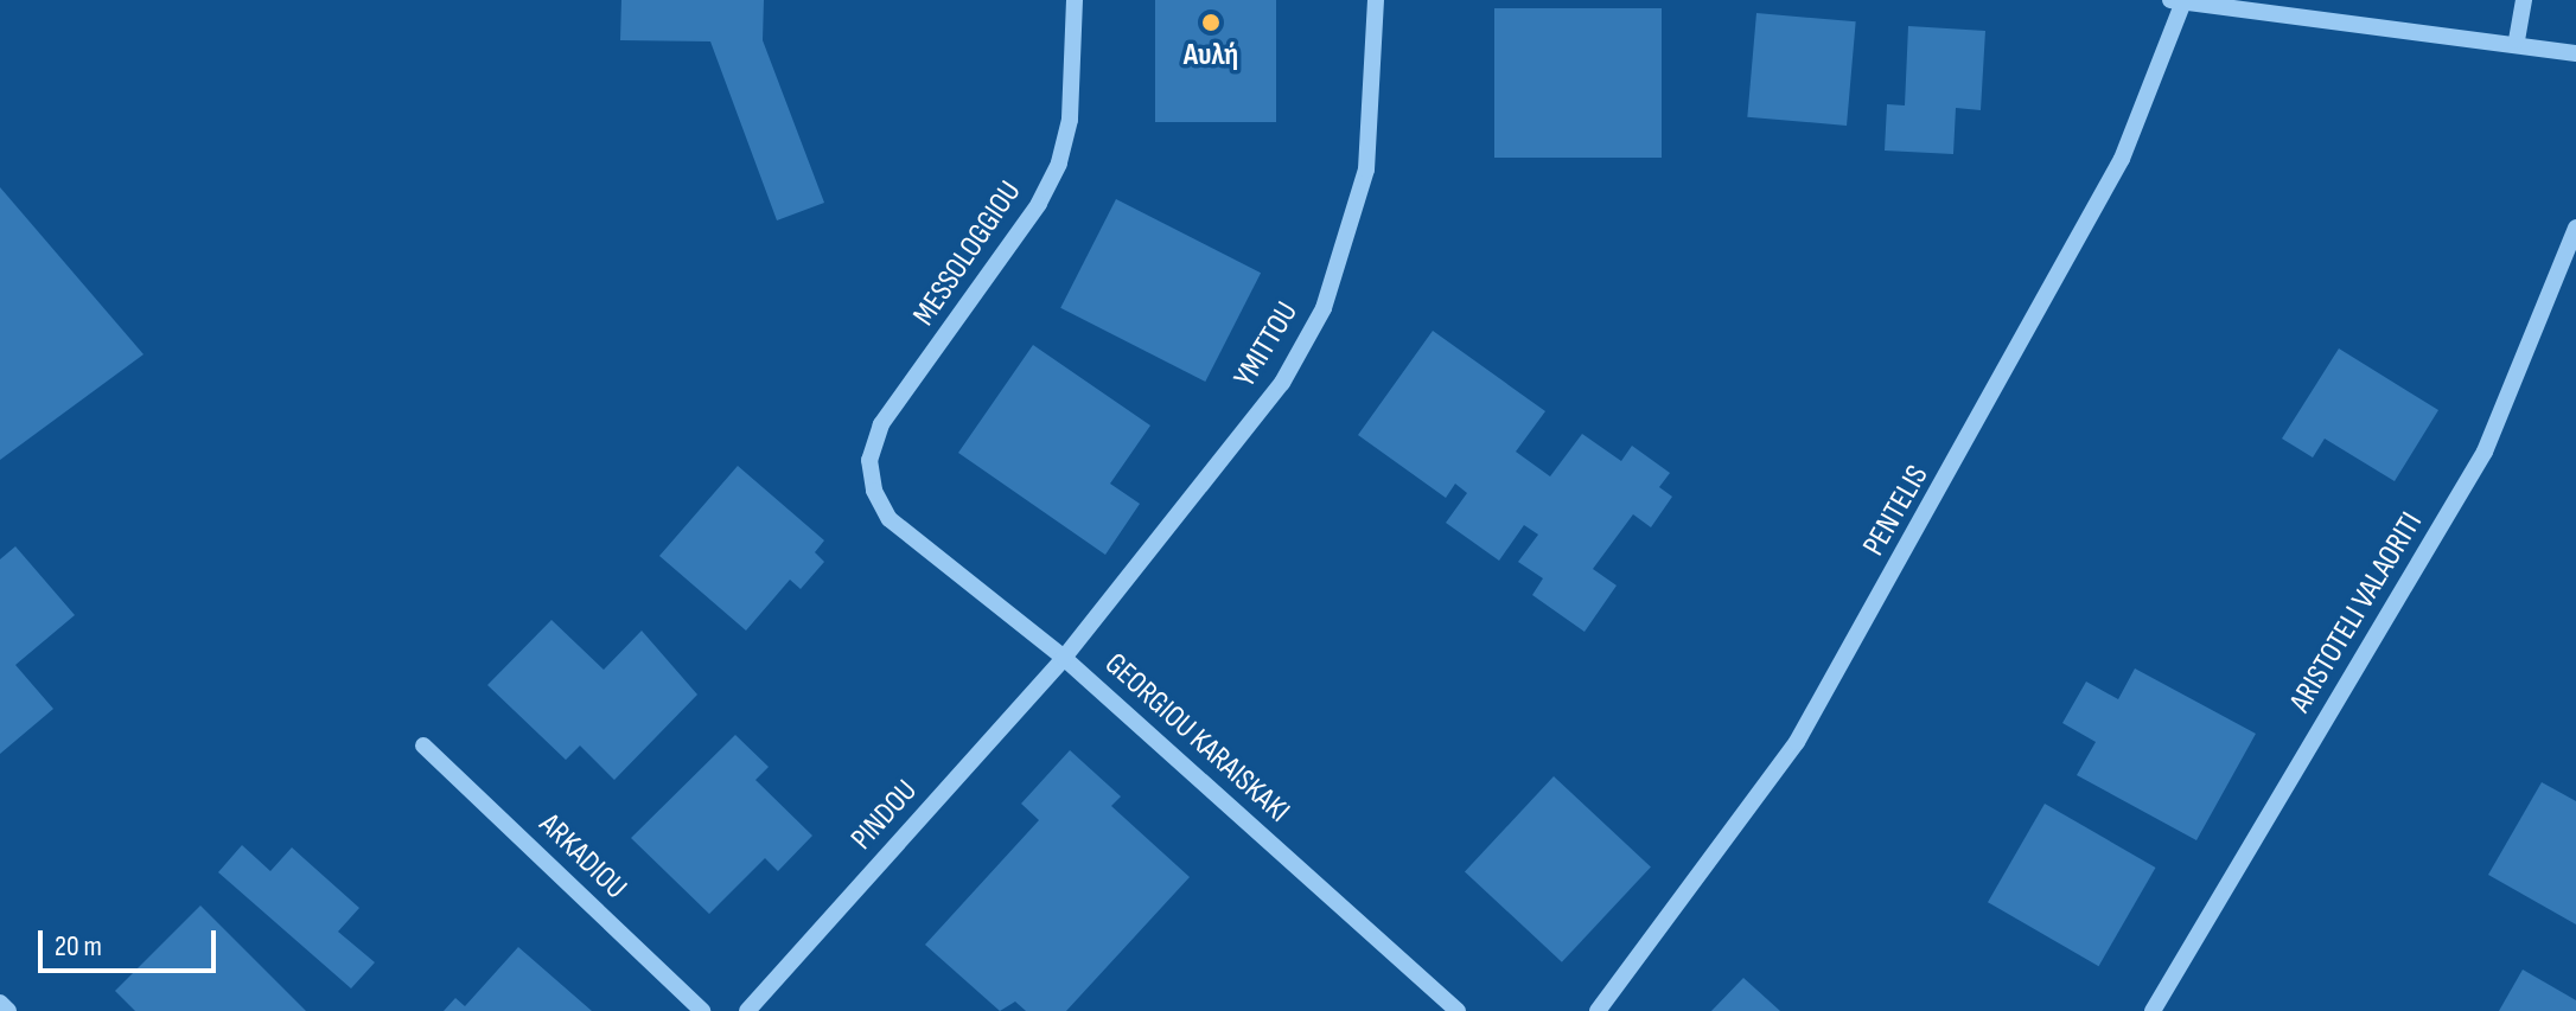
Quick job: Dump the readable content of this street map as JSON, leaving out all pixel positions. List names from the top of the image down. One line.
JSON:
{"streets":{"street":["MESSOLOGGIOU","YMITTOU","PENTELIS","ARISTOTELI VALAORITI","GEORGIOU KARAISKAKI","PINDOU","ARKADIOU"]},"crossings":[["MESSOLOGGIOU","GEORGIOU KARAISKAKI"],["YMITTOU","GEORGIOU KARAISKAKI"],["YMITTOU","PINDOU"],["GEORGIOU KARAISKAKI","PINDOU"]],"places":["Αυλή"],"scale_bar":"20 m"}
